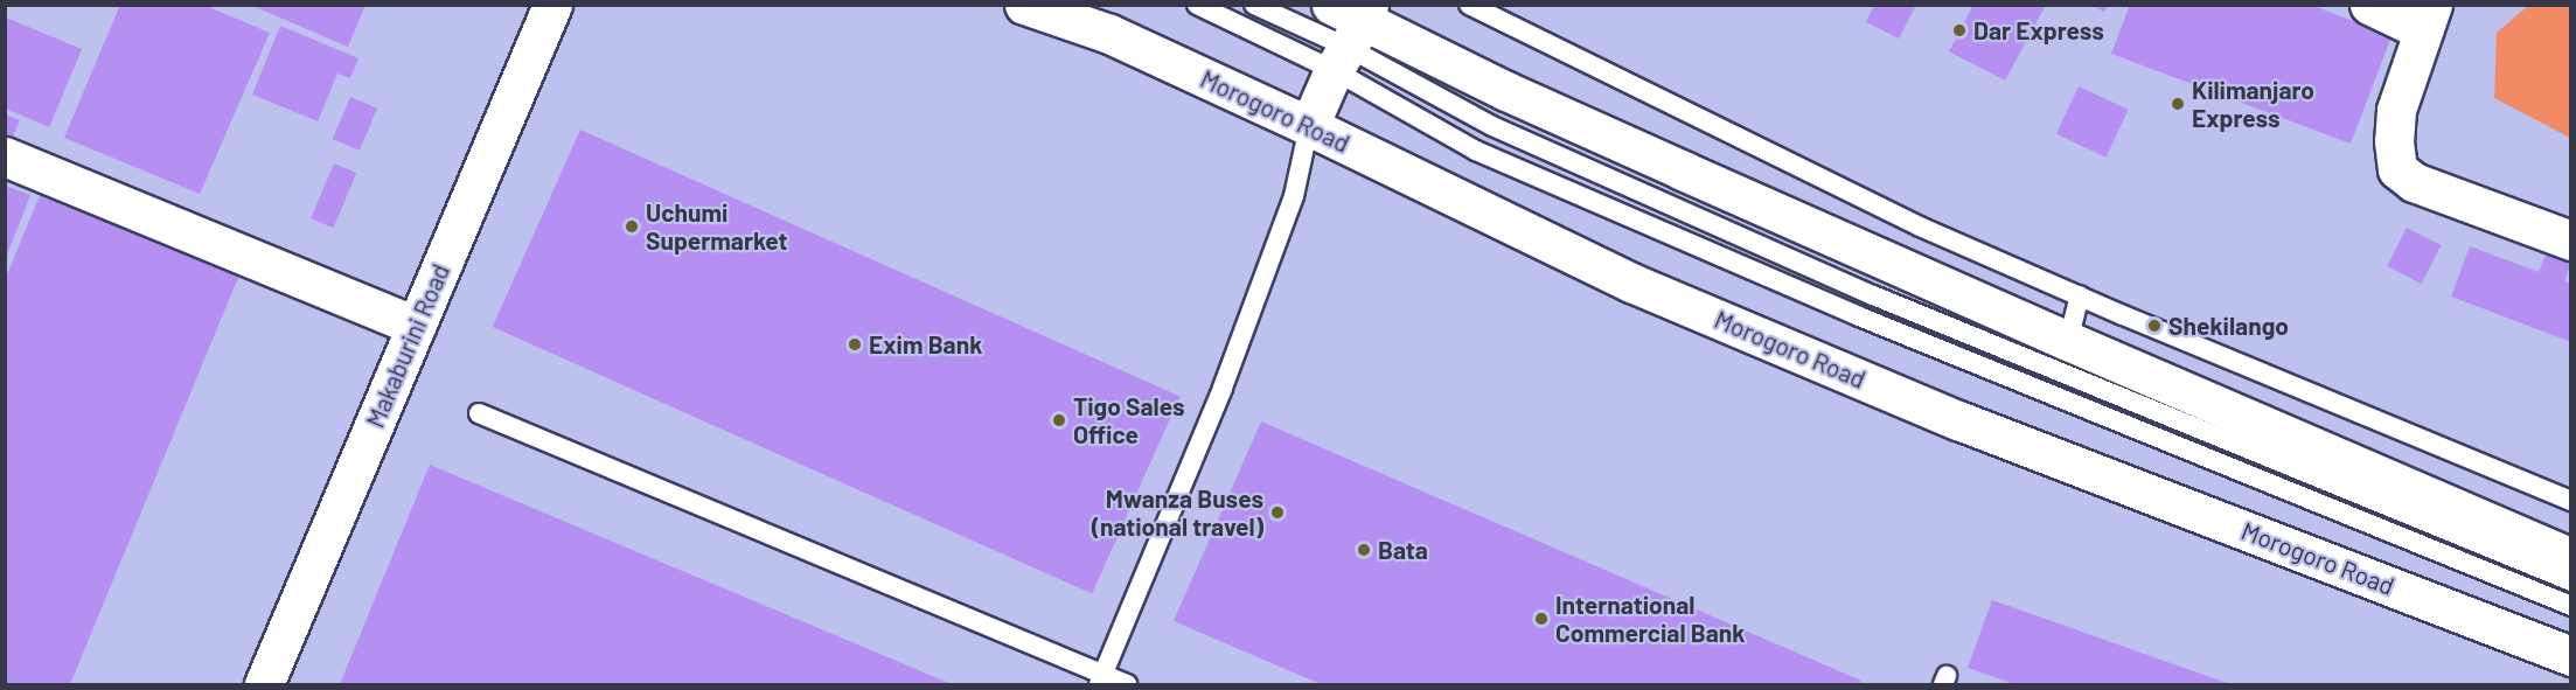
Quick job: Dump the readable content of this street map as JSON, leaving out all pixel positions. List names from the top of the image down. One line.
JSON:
{"streets":{"main road":["Morogoro Road","Makaburini Road"]},"places":["Dar Express","Kilimanjaro Express","Uchumi Supermarket","Shekilango","Exim Bank","Tigo Sales Office","Mwanza Buses (national travel)","Bata","International Commercial Bank"]}
